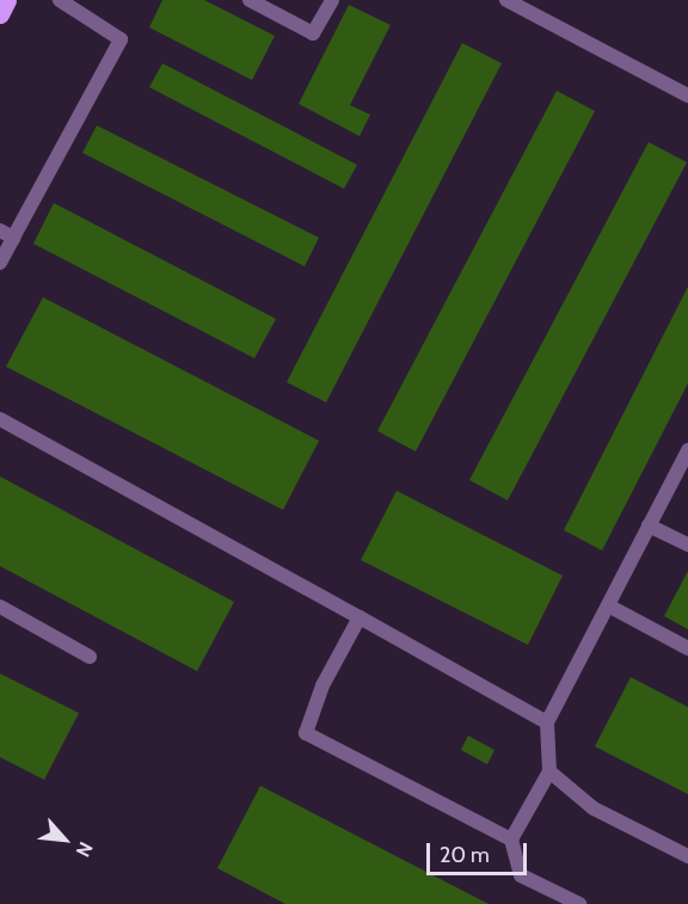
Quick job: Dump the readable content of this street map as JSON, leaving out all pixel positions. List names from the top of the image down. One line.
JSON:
{"scale_bar":"20 m","north":"bottom right"}
